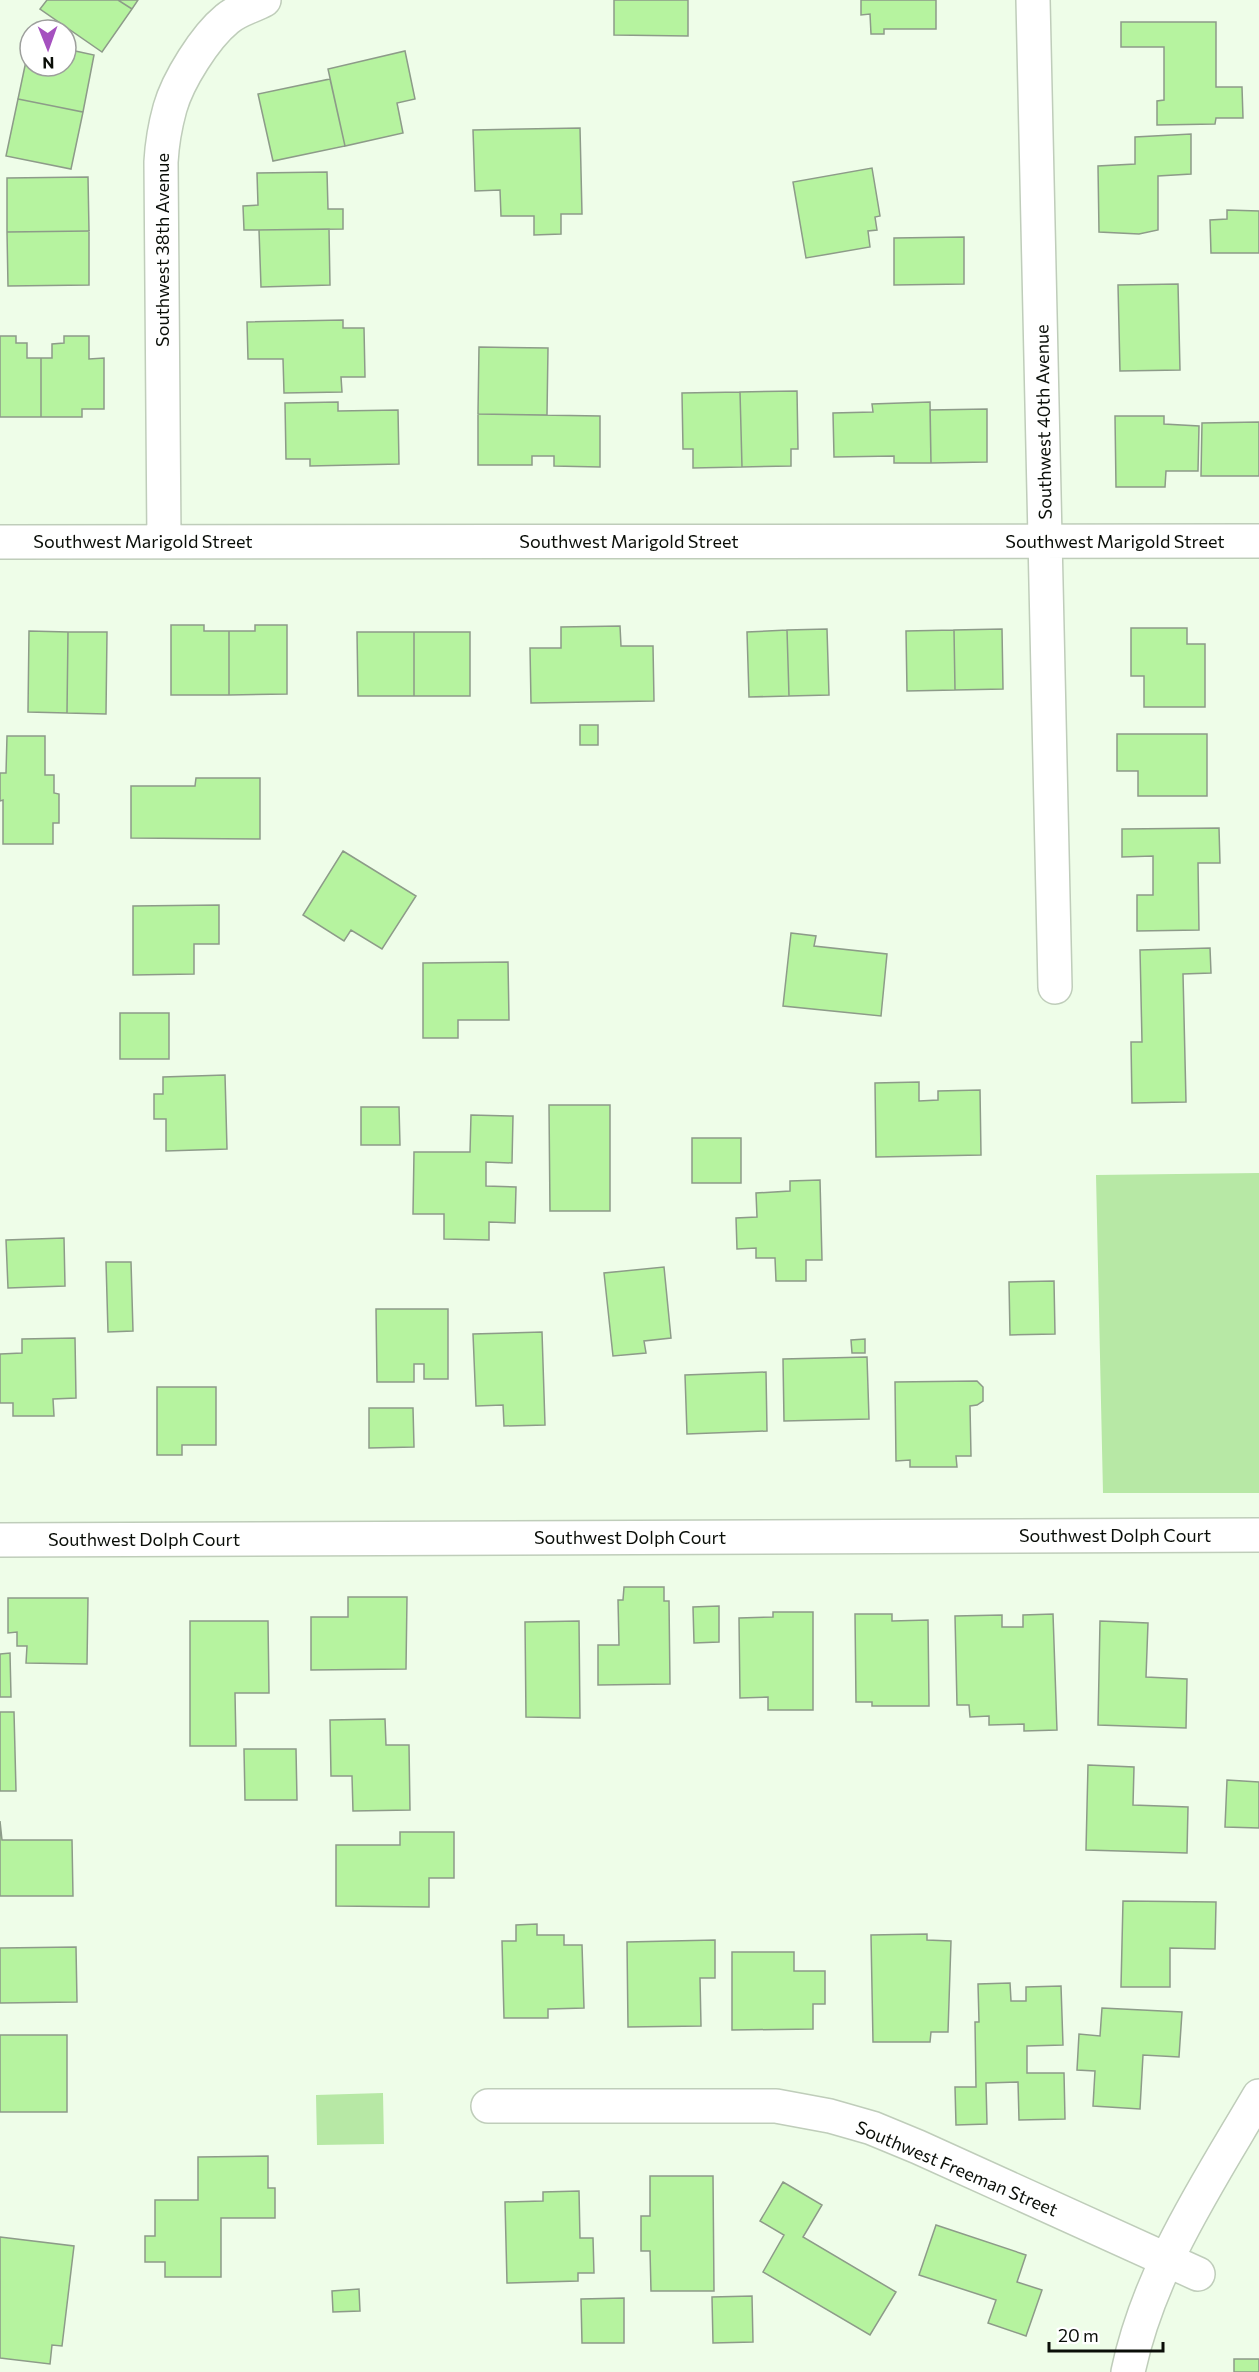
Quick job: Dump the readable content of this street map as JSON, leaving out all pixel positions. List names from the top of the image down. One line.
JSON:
{"streets":{"street":["Southwest 38th Avenue","Southwest 40th Avenue","Southwest Marigold Street","Southwest Dolph Court","Southwest Freeman Street"]},"crossings":[["Southwest 38th Avenue","Southwest Marigold Street"],["Southwest 40th Avenue","Southwest Marigold Street"]],"scale_bar":"20 m","north":"bottom"}
